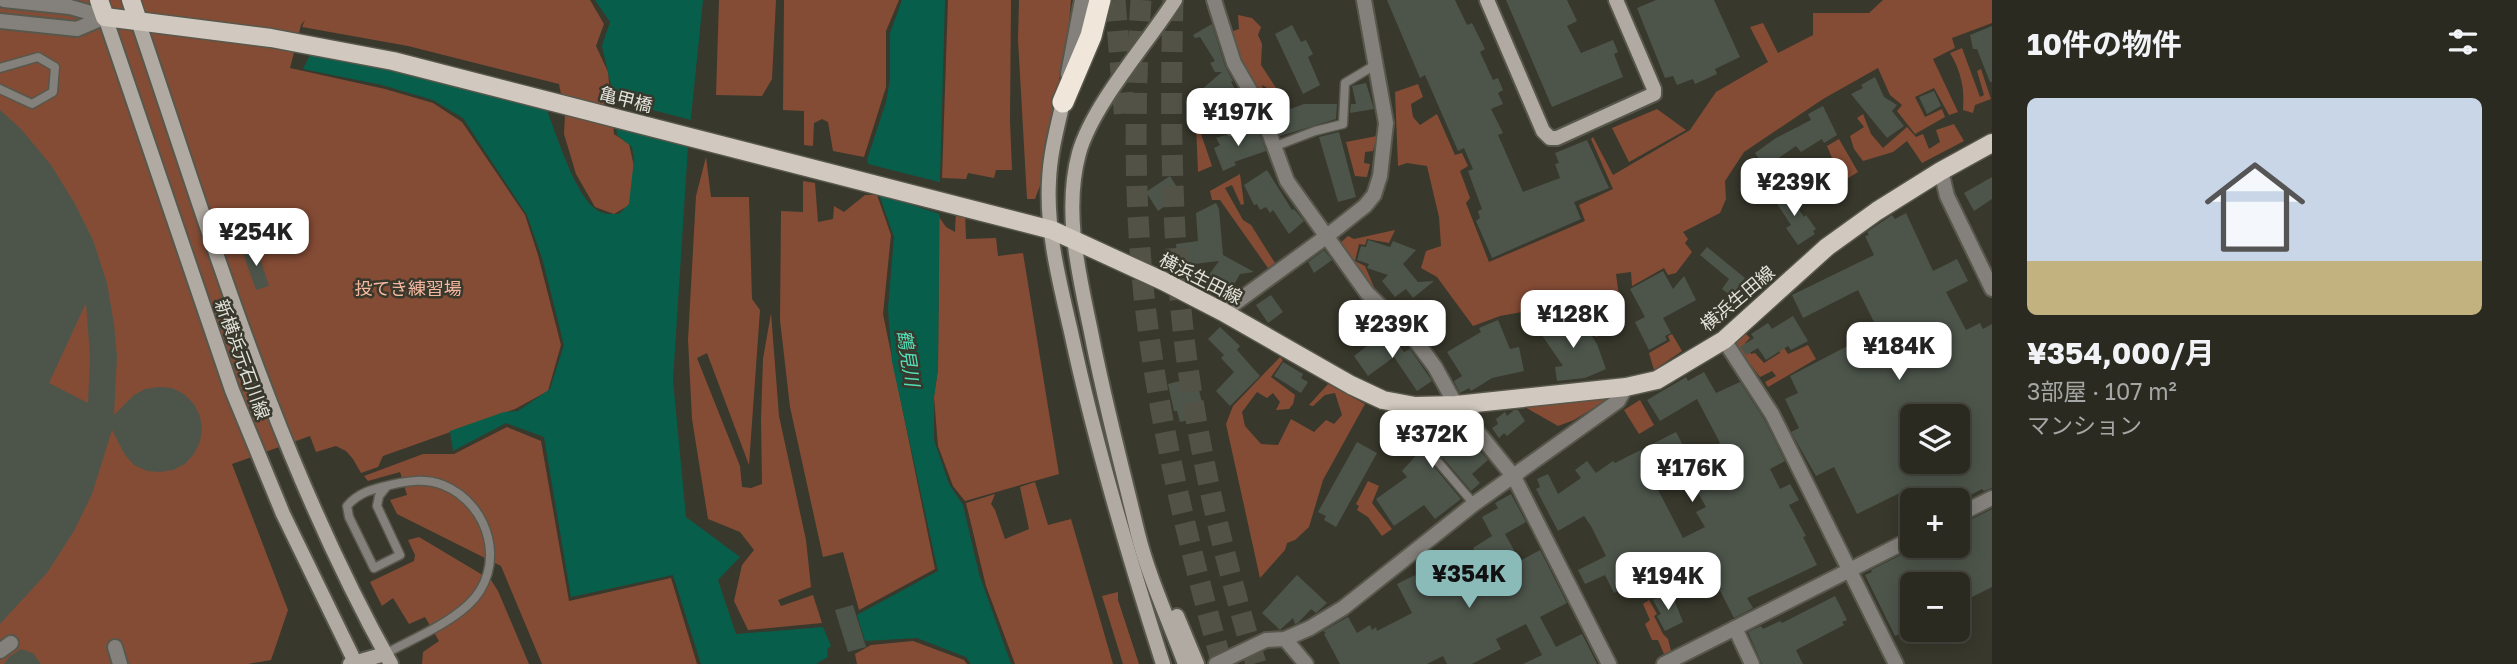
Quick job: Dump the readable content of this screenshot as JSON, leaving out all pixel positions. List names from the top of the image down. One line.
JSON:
{"streets":{"main road":["亀甲橋","横浜生田線"],"street":["新横浜元石川線"]},"crossings":[["亀甲橋","横浜生田線"],["亀甲橋","新横浜元石川線"]],"water":["鶴見川"],"parks":["投てき練習場"],"page":{"heading":"10件の物件","list":[{"name":"¥354,000/月","note":"3部屋 · 107 m² · マンション"}],"price":["¥197K","¥239K","¥254K","¥128K","¥239K","¥184K","¥372K","¥176K","¥354K","¥194K"],"map_buttons":["+","−"]}}
